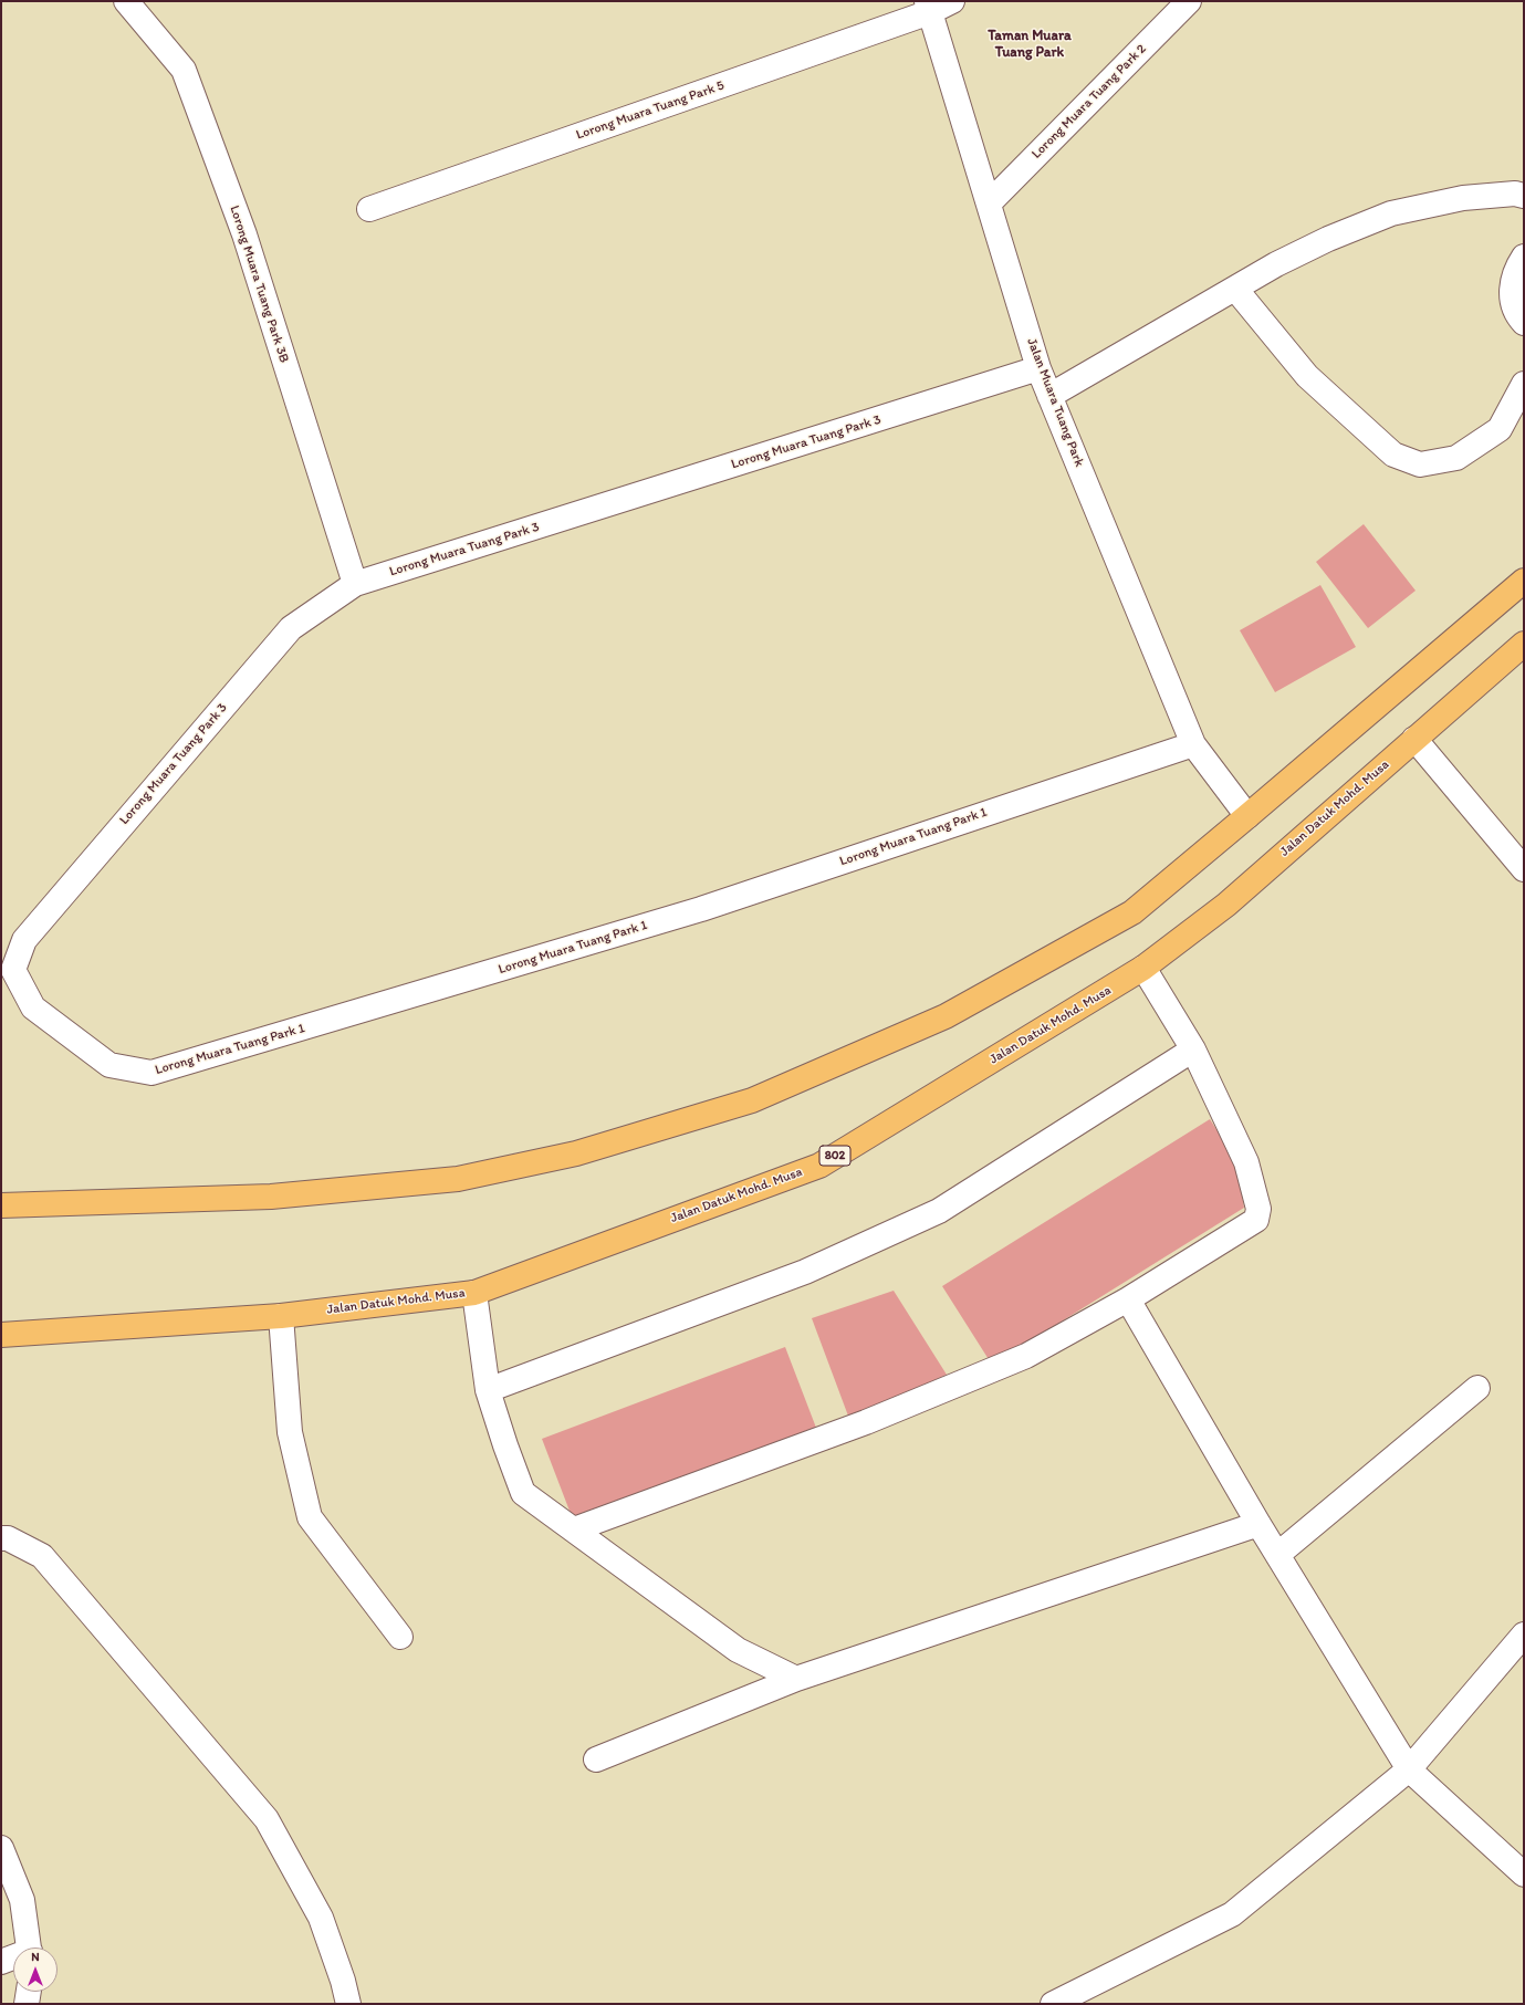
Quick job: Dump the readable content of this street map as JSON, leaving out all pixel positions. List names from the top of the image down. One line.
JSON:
{"streets":{"highway":["Jalan Datuk Mohd. Musa","802"],"street":["Lorong Muara Tuang Park 2","Lorong Muara Tuang Park 5","Lorong Muara Tuang Park 3B","Jalan Muara Tuang Park","Lorong Muara Tuang Park 3","Lorong Muara Tuang Park 1"]},"crossings":[["Lorong Muara Tuang Park 2","Jalan Muara Tuang Park"],["Lorong Muara Tuang Park 5","Jalan Muara Tuang Park"],["Lorong Muara Tuang Park 3B","Lorong Muara Tuang Park 3"],["Jalan Muara Tuang Park","Lorong Muara Tuang Park 3"],["Jalan Muara Tuang Park","Lorong Muara Tuang Park 1"],["Lorong Muara Tuang Park 3","Lorong Muara Tuang Park 1"]],"districts":["Taman Muara Tuang Park"],"north":"top"}
